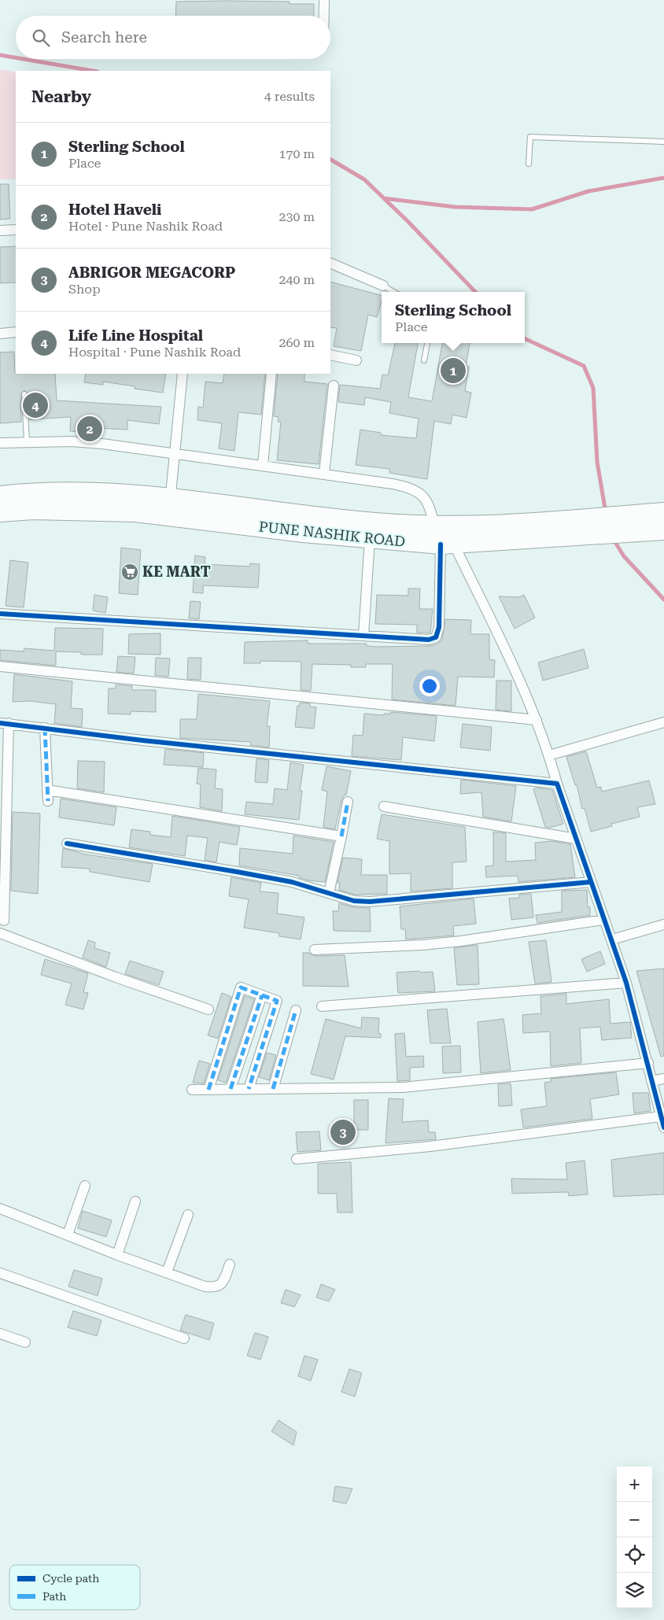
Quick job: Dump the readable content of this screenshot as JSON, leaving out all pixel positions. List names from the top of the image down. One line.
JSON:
{"streets":{"highway":["PUNE NASHIK ROAD"]},"places":{"supermarket":["KE MART"]},"legend":["Cycle path","Path"],"page":{"search":"Search here","heading":["Nearby","4 results"],"list":[{"mark":"1","name":"Sterling School","note":"Place","value":"170 m"},{"mark":"2","name":"Hotel Haveli","note":"Hotel · Pune Nashik Road","value":"230 m"},{"mark":"3","name":"ABRIGOR MEGACORP","note":"Shop","value":"240 m"},{"mark":"4","name":"Life Line Hospital","note":"Hospital · Pune Nashik Road","value":"260 m"}],"popup":["Sterling School","Place"],"pins":["1","4","2","3"],"map_buttons":["+","−"]}}
